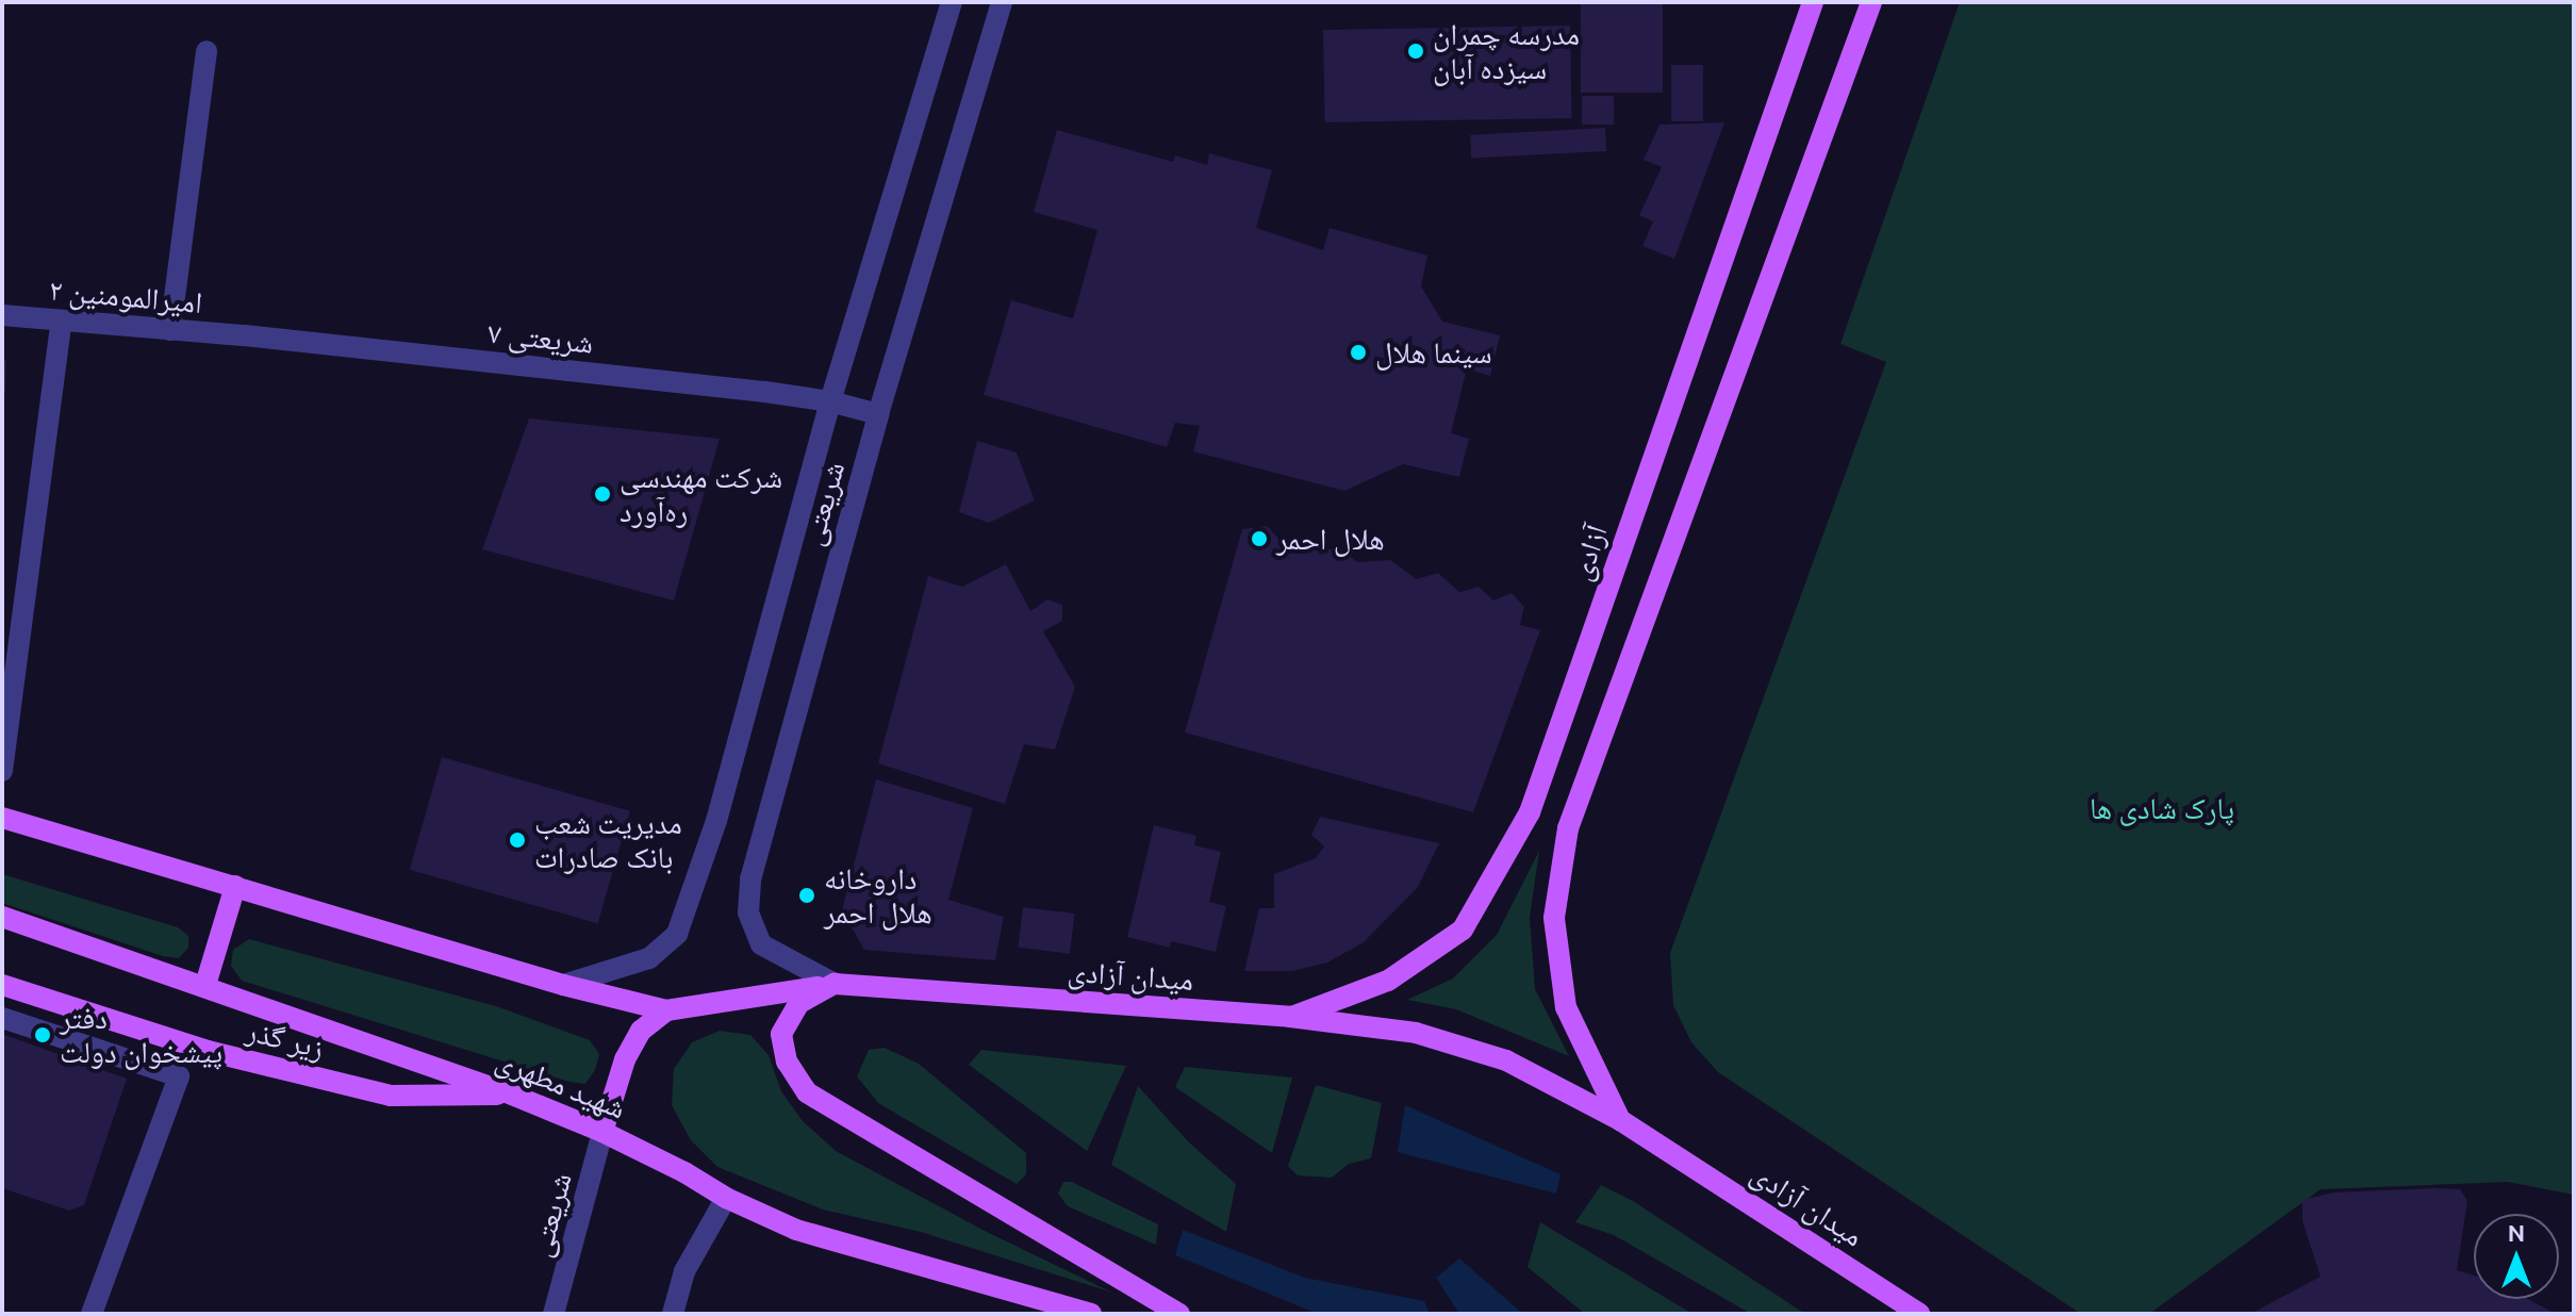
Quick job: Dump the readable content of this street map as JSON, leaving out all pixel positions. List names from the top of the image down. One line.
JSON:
{"streets":{"main road":["آزادی","میدان آزادی","زیر گذر","شهید مطهری"],"street":["امیرالمومنین ۲","شریعتی ۷","شریعتی"]},"crossings":[["امیرالمومنین ۲","شریعتی ۷"],["شریعتی ۷","شریعتی"],["شریعتی","میدان آزادی"],["شریعتی","شهید مطهری"],["آزادی","میدان آزادی"],["زیر گذر","شهید مطهری"]],"parks":["پارک شادی ها"],"places":["مدرسه چمران سیزده آبان","سینما هلال","شرکت مهندسی ره‌آورد","هلال احمر","مدیریت شعب بانک صادرات","داروخانه هلال احمر","دفتر پیشخوان دولت"],"north":"top"}
